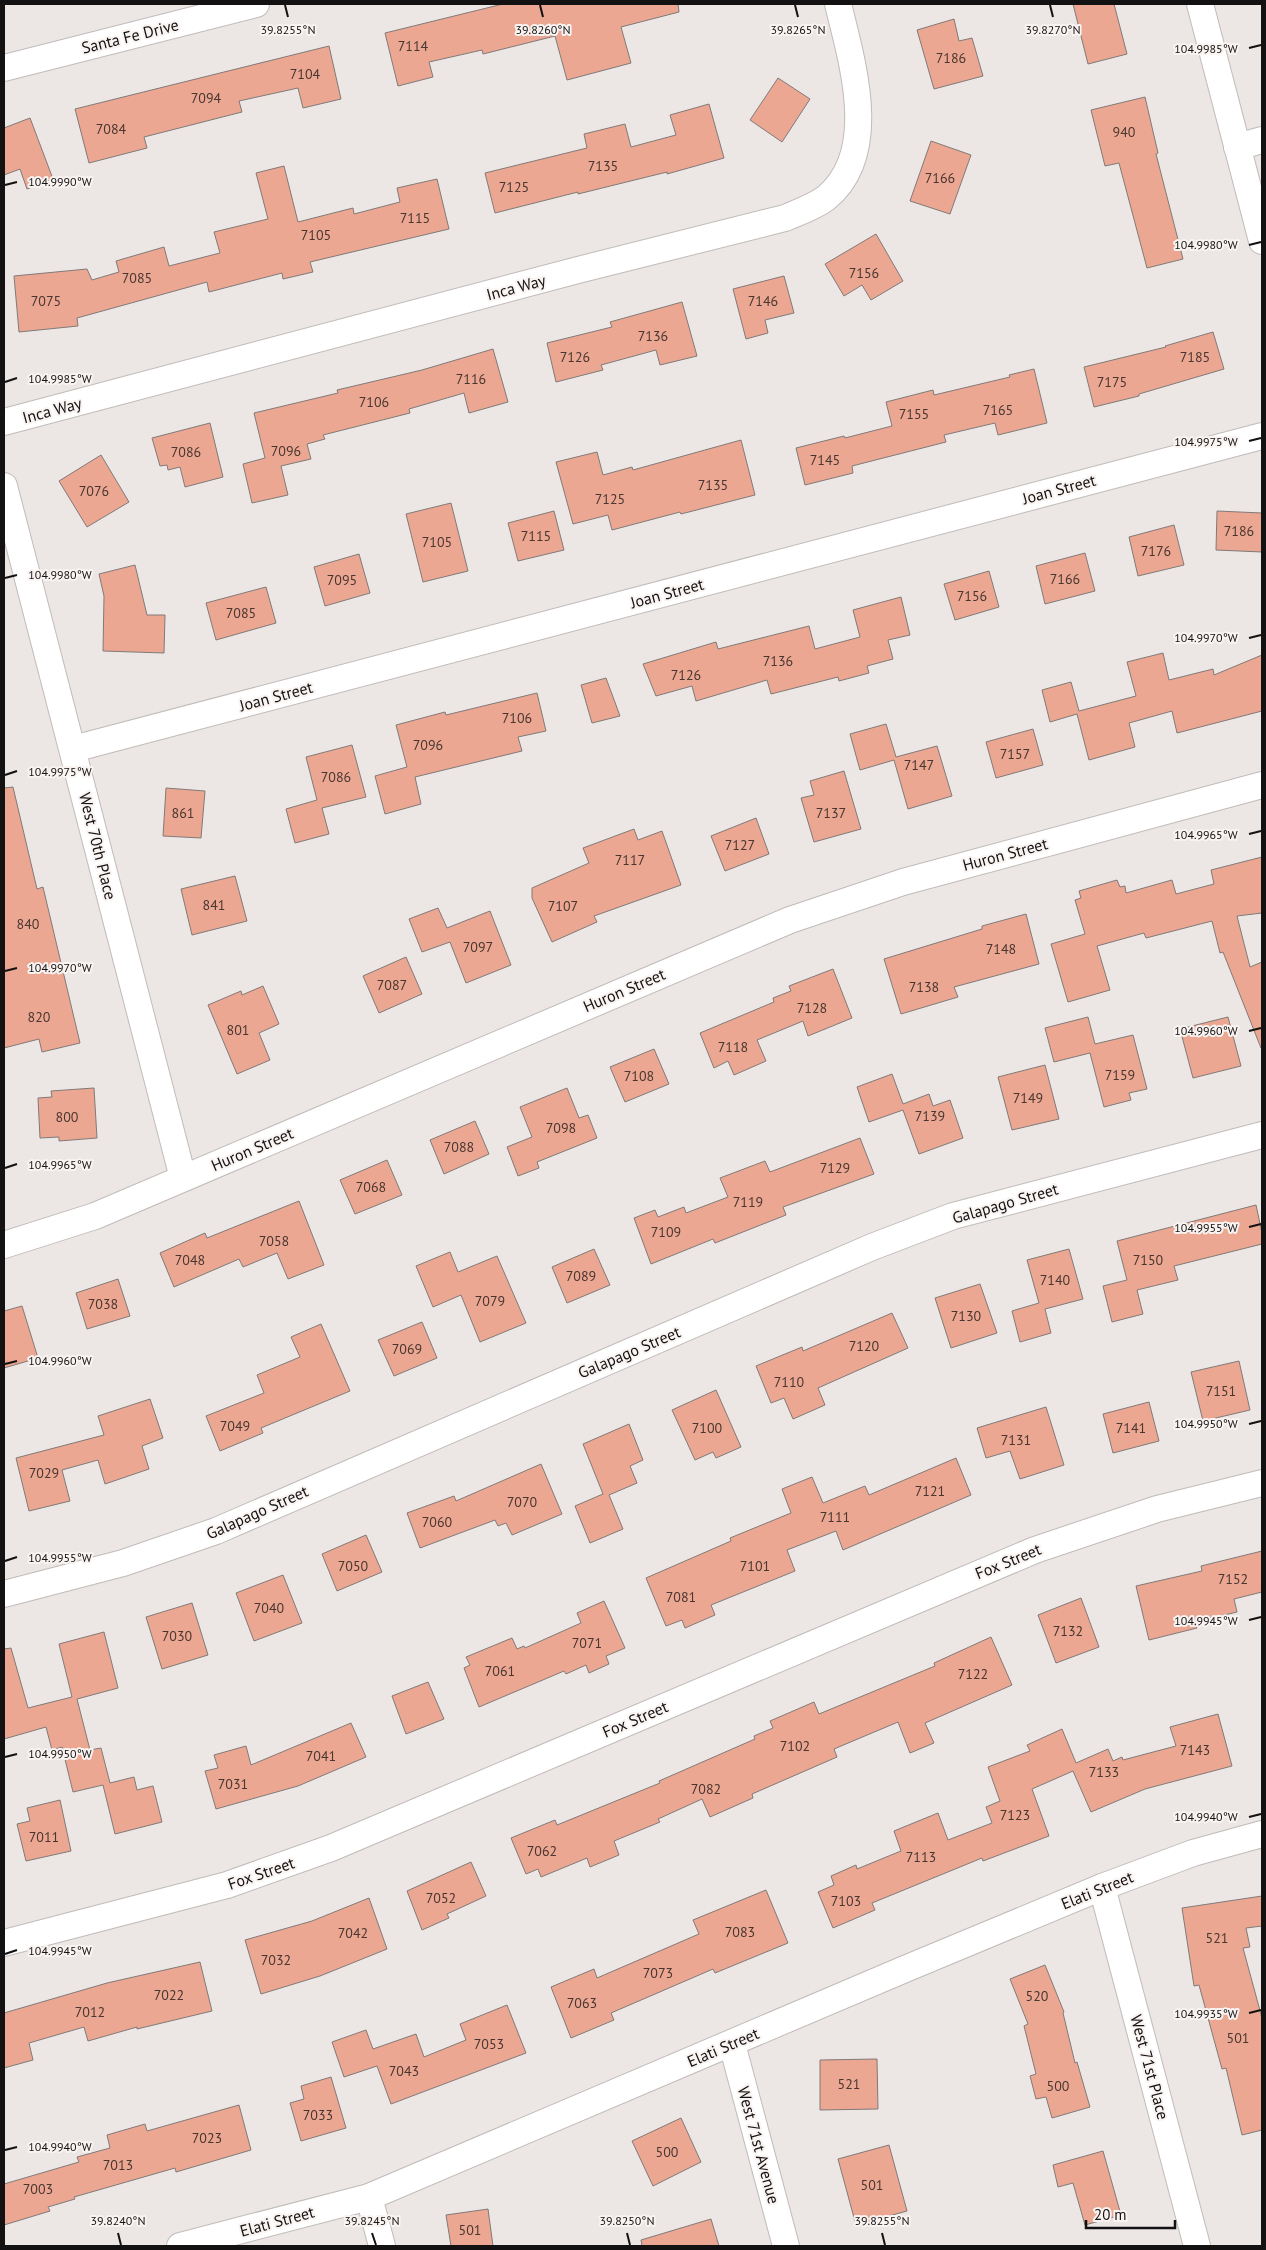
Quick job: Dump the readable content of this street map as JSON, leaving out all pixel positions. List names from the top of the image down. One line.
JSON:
{"streets":{"street":["Santa Fe Drive","Inca Way","Joan Street","West 70th Place","Huron Street","Galapago Street","Fox Street","Elati Street","West 71st Place","West 71st Avenue"]},"crossings":[["Joan Street","West 70th Place"],["West 70th Place","Huron Street"],["Elati Street","West 71st Place"],["Elati Street","West 71st Avenue"]],"house_numbers":["7114","7186","7104","7094","7084","940","7135","7166","7125","7115","7105","7156","7085","7075","7146","7136","7126","7185","7116","7175","7106","7165","7155","7096","7086","7145","7135","7076","7125","7186","7115","7105","7176","7166","7095","7156","7085","7136","7126","7106","7096","7157","7147","7086","861","7137","7127","7117","841","7107","840","7097","7148","7087","7138","7128","820","801","7118","7159","7108","7149","7139","800","7098","7088","7129","7068","7119","7109","7058","7048","7150","7089","7140","7079","7038","7130","7120","7069","7110","7151","7049","7100","7141","7131","7029","7121","7070","7111","7060","7050","7101","7152","7081","7040","7132","7030","7071","7061","7122","7102","7143","7041","7133","7031","7082","7123","7011","7062","7113","7052","7103","7083","7042","521","7032","7073","7022","520","7063","7012","501","7053","7043","521","500","7033","7023","500","7013","501","7003","501"],"scale_bar":"20 m","coordinates":["39.8255°N","39.8260°N","39.8265°N","39.8270°N","104.9985°W","104.9990°W","104.9980°W","104.9975°W","104.9970°W","104.9965°W","104.9960°W","104.9955°W","104.9950°W","104.9945°W","104.9940°W","104.9935°W","39.8240°N","39.8245°N","39.8250°N"]}
